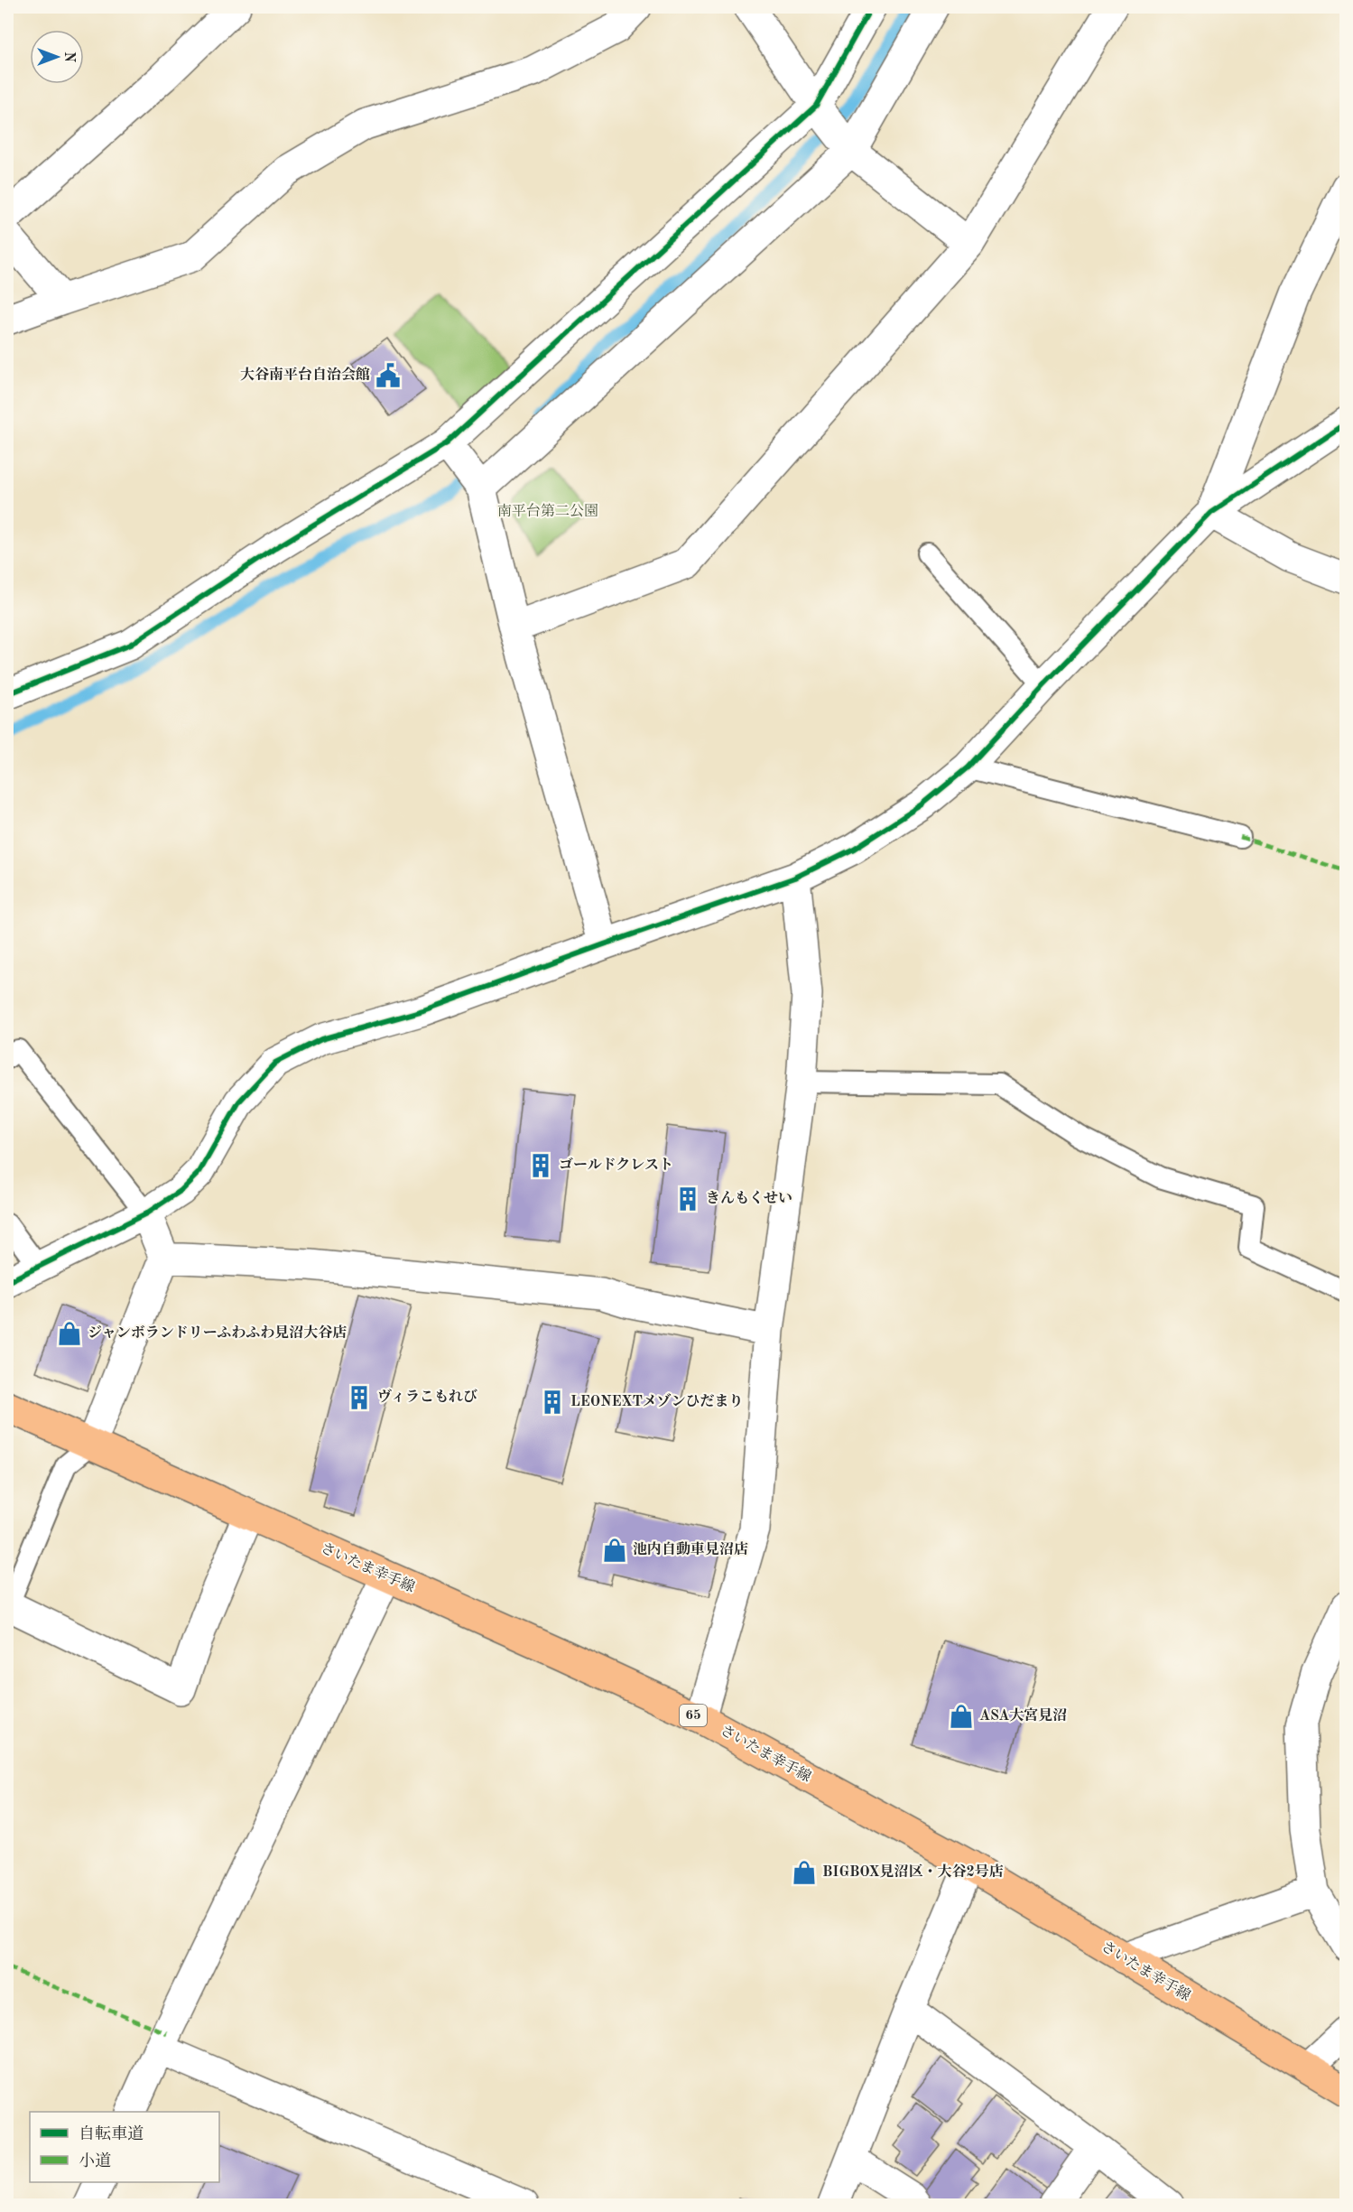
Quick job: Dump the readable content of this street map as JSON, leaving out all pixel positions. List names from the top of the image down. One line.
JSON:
{"streets":{"main road":["さいたま幸手線","65"]},"parks":["南平台第二公園"],"places":{"public building":["大谷南平台自治会館"],"building":["ゴールドクレスト","きんもくせい","ヴィラこもれび","LEONEXTメゾンひだまり"],"shop":["ジャンボランドリーふわふわ見沼大谷店","池内自動車見沼店","ASA大宮見沼","BIGBOX見沼区・大谷2号店"]},"legend":["自転車道","小道"],"north":"right"}
